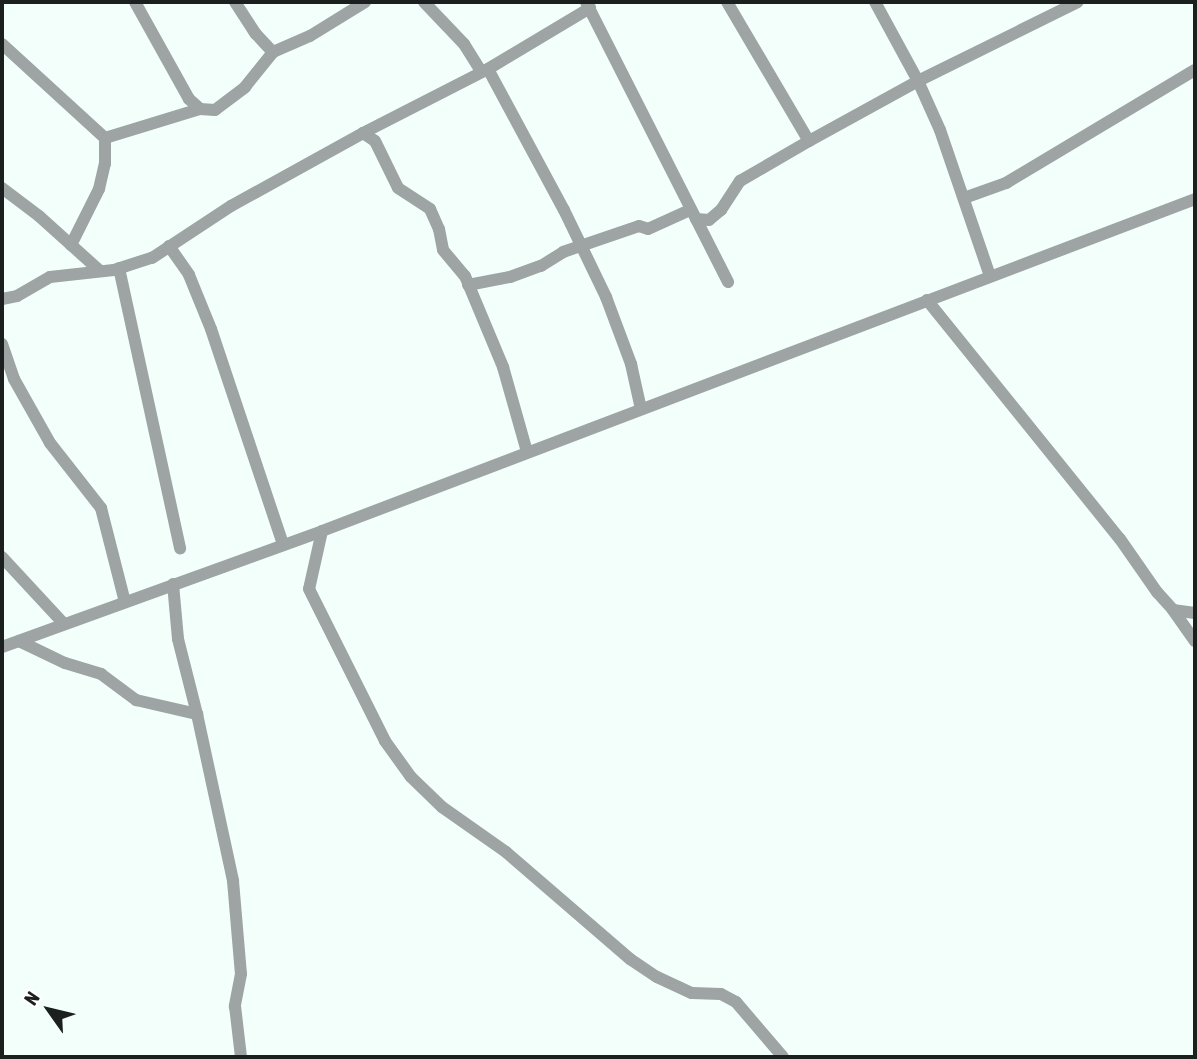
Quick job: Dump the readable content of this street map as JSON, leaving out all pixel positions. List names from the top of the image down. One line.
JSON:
{"north":"top left"}
